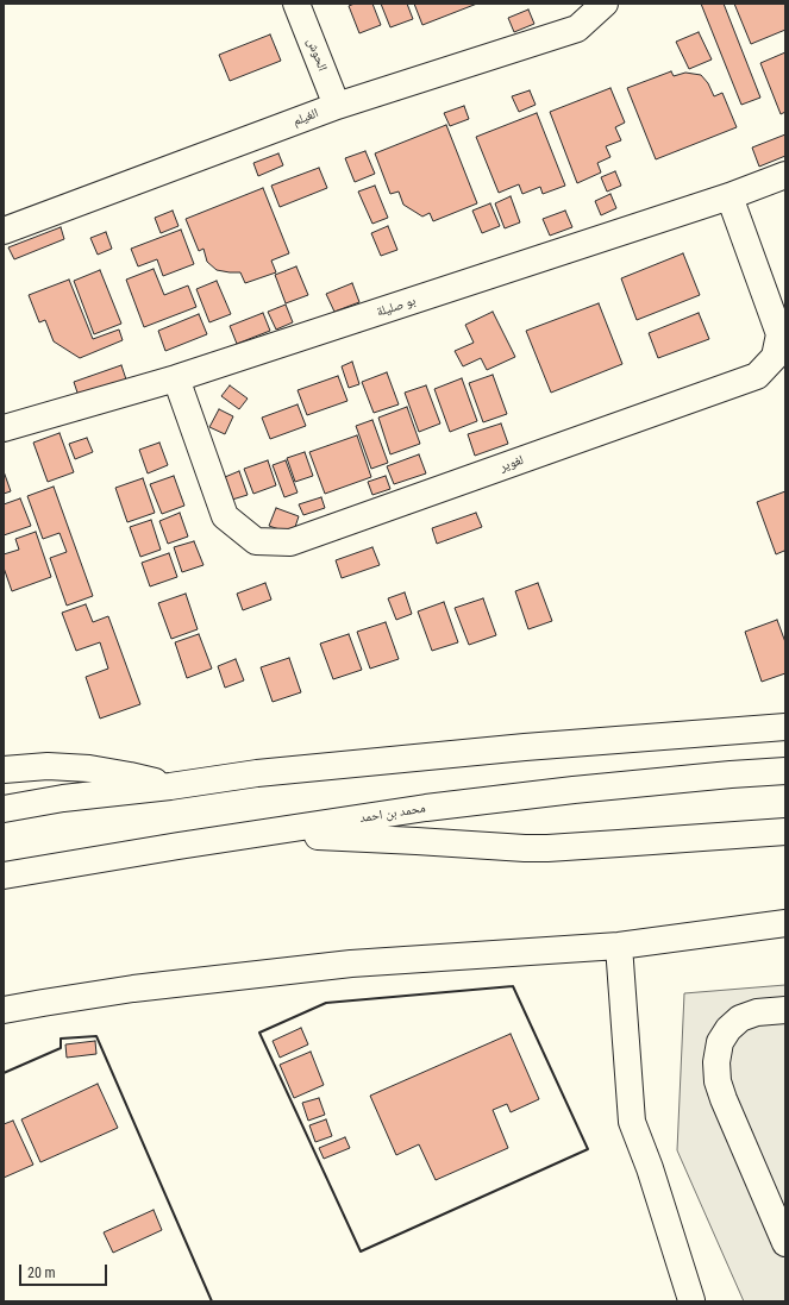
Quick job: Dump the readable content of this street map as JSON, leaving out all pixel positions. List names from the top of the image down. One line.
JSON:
{"streets":{"street":["الحوش","الغيلم","بو صليلة","لغوير","محمد بن احمد"]},"crossings":[["الحوش","الغيلم"],["بو صليلة","لغوير"]],"scale_bar":"20 m"}
